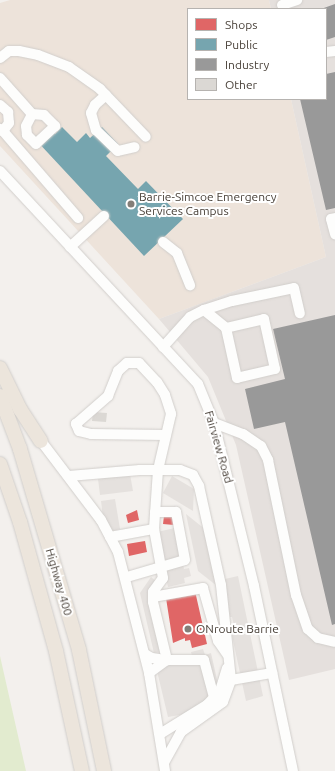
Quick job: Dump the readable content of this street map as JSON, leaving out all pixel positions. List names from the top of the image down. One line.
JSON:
{"streets":{"highway":["Highway 400"],"street":["Fairview Road"]},"places":["Barrie-Simcoe Emergency Services Campus","ONroute Barrie"],"legend":["Shops","Public","Industry","Other"]}
